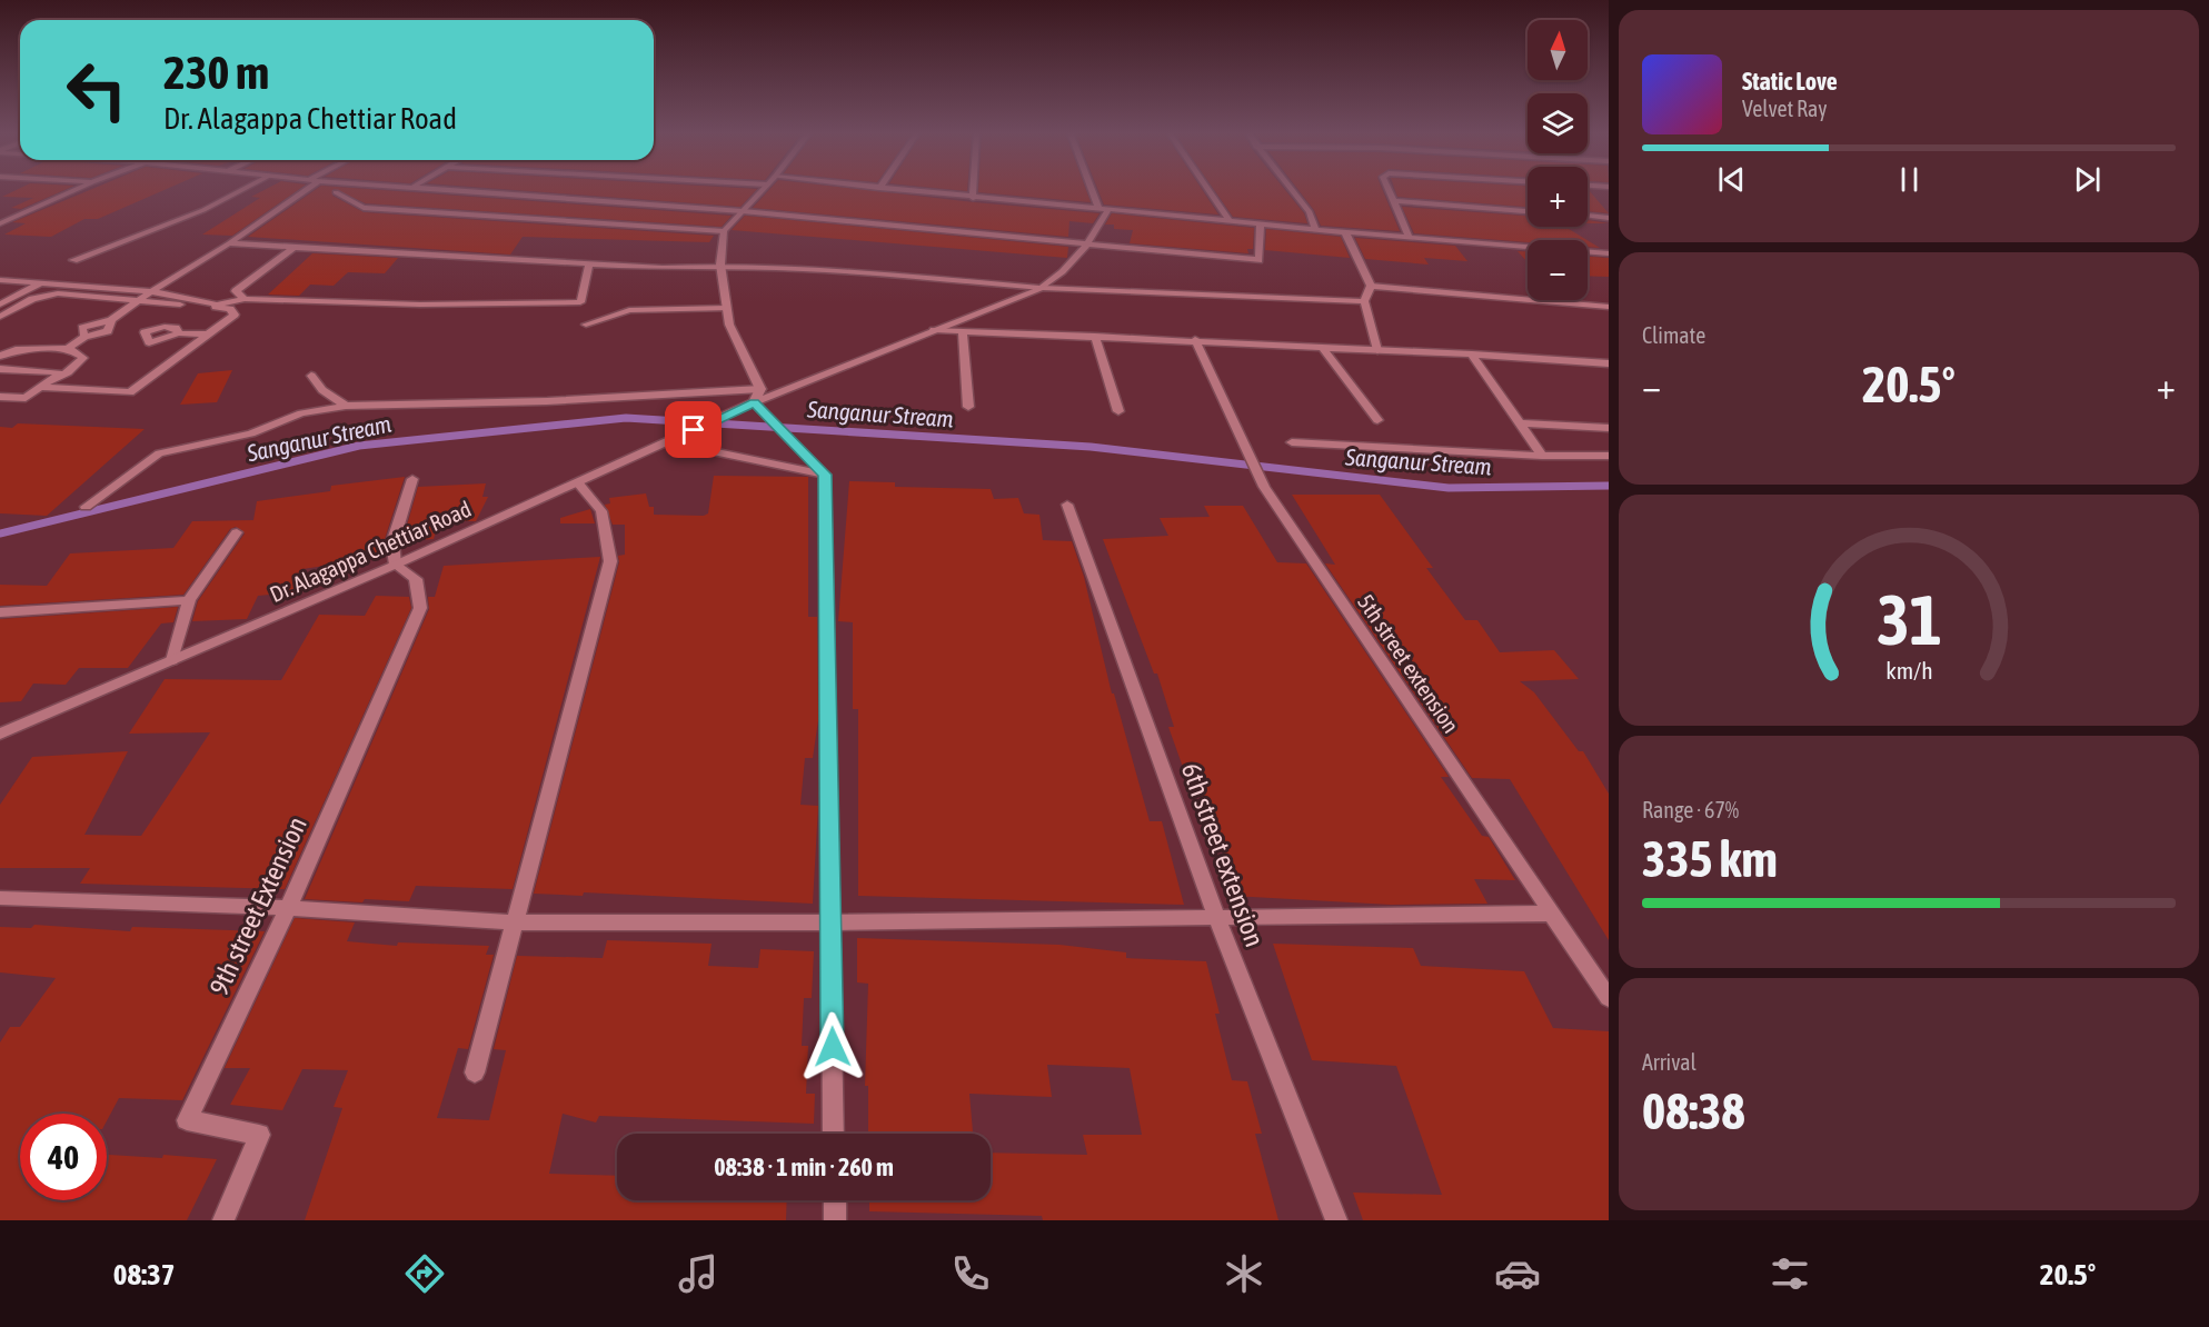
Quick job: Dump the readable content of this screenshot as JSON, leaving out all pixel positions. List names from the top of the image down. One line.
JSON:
{"streets":{"street":["Dr. Alagappa Chettiar Road","5th street extension","6th street extension","9th street Extension"]},"crossings":[["Dr. Alagappa Chettiar Road","9th street Extension"]],"water":["Sanganur Stream"],"north":"top","page":{"map_buttons":["+","−"],"turn":["230 m","Dr. Alagappa Chettiar Road"],"song":["Static Love","Velvet Ray"],"tile":["Climate",["Range · 67%","335 km"],["Arrival","08:38"]],"heat":["−","20.5°","+"],"limit":"40","trip":"08:38 · 1 min · 260 m","tabs":["08:37","20.5°"],"gauge":["31","km/h"]}}
